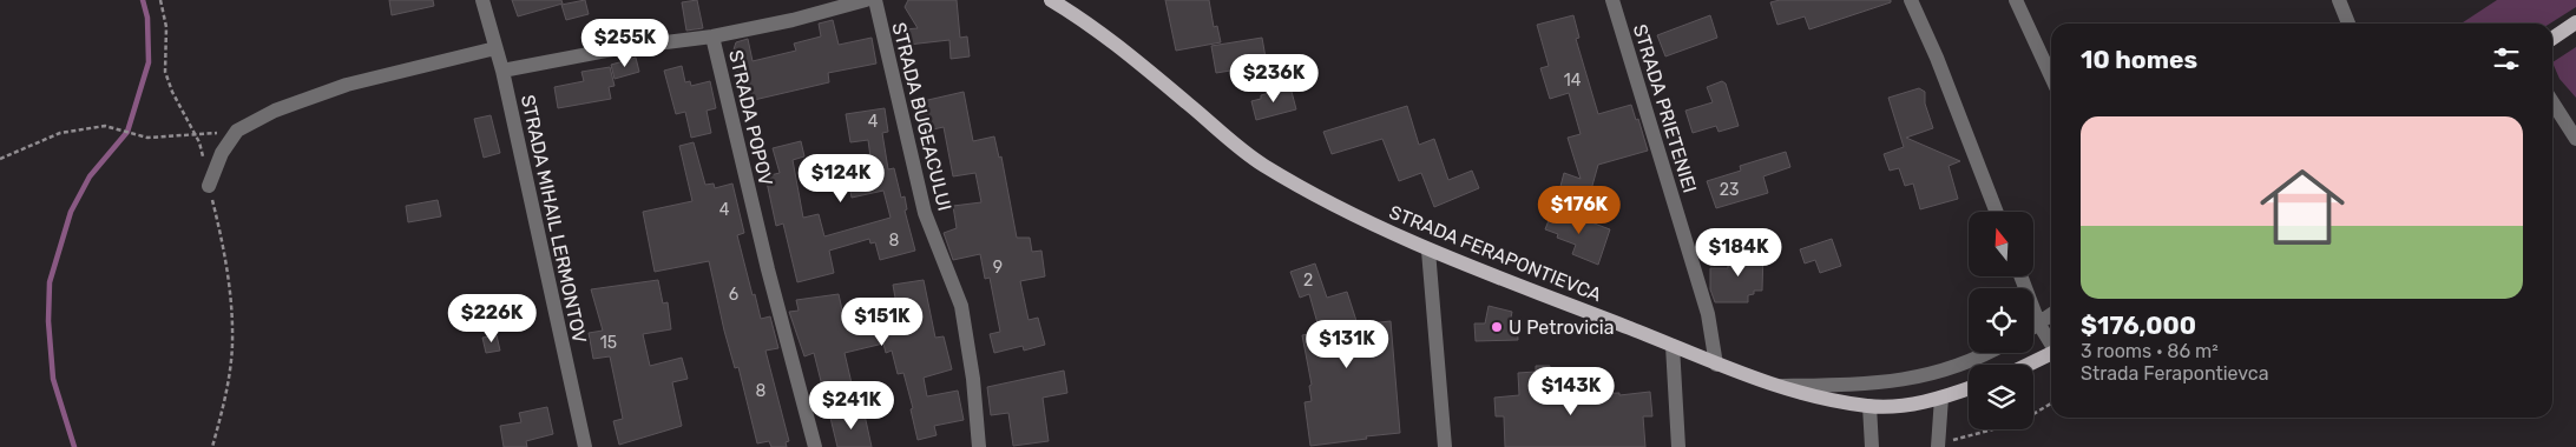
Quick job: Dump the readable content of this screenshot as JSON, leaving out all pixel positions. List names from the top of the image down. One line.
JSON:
{"streets":{"main road":["STRADA FERAPONTIEVCA"],"street":["STRADA PRIETENIEI","STRADA BUGEACULUI","STRADA POPOV","STRADA MIHAIL LERMONTOV"]},"crossings":[["STRADA PRIETENIEI","STRADA FERAPONTIEVCA"],["STRADA POPOV","STRADA MIHAIL LERMONTOV"]],"places":["U Petrovicia"],"house_numbers":["14","4","23","4","8","9","2","6","15","8"],"north":"top","page":{"price":["$255K","$236K","$124K","$176K","$184K","$226K","$151K","$131K","$143K","$241K"],"heading":"10 homes","list":[{"name":"$176,000","note":"3 rooms · 86 m² · Strada Ferapontievca"}]}}
